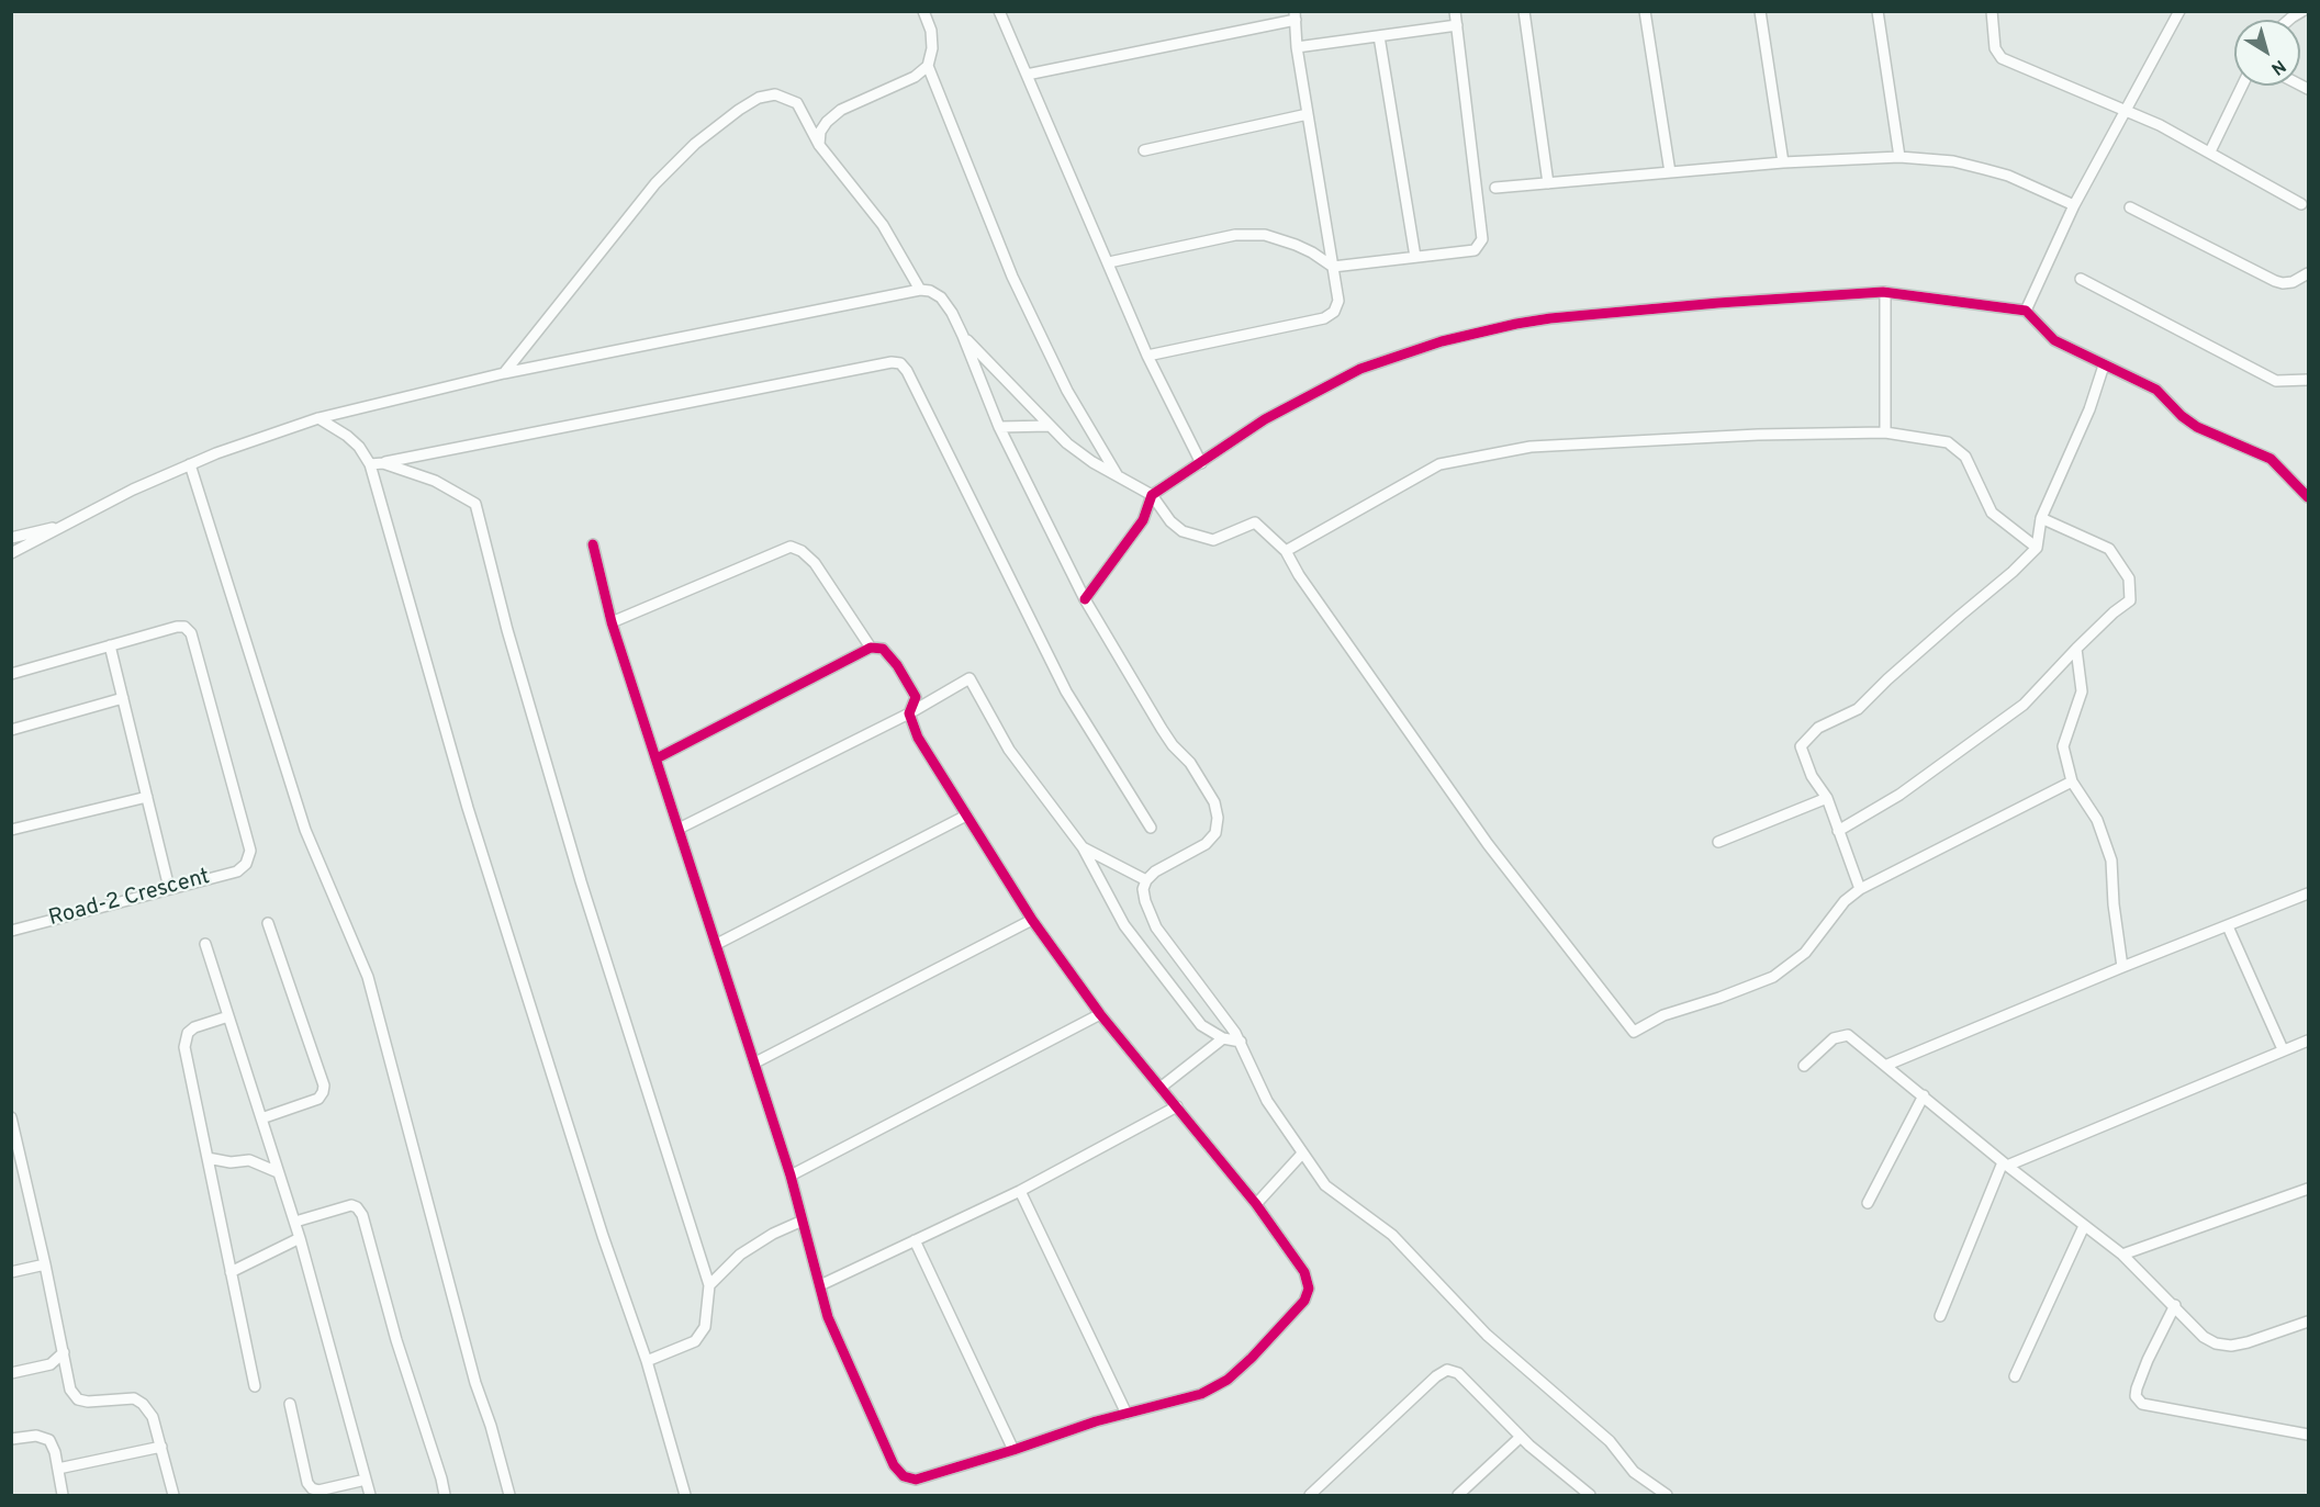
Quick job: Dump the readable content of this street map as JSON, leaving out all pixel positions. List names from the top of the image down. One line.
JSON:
{"streets":{"street":["Road-2 Crescent"]},"north":"bottom right"}
